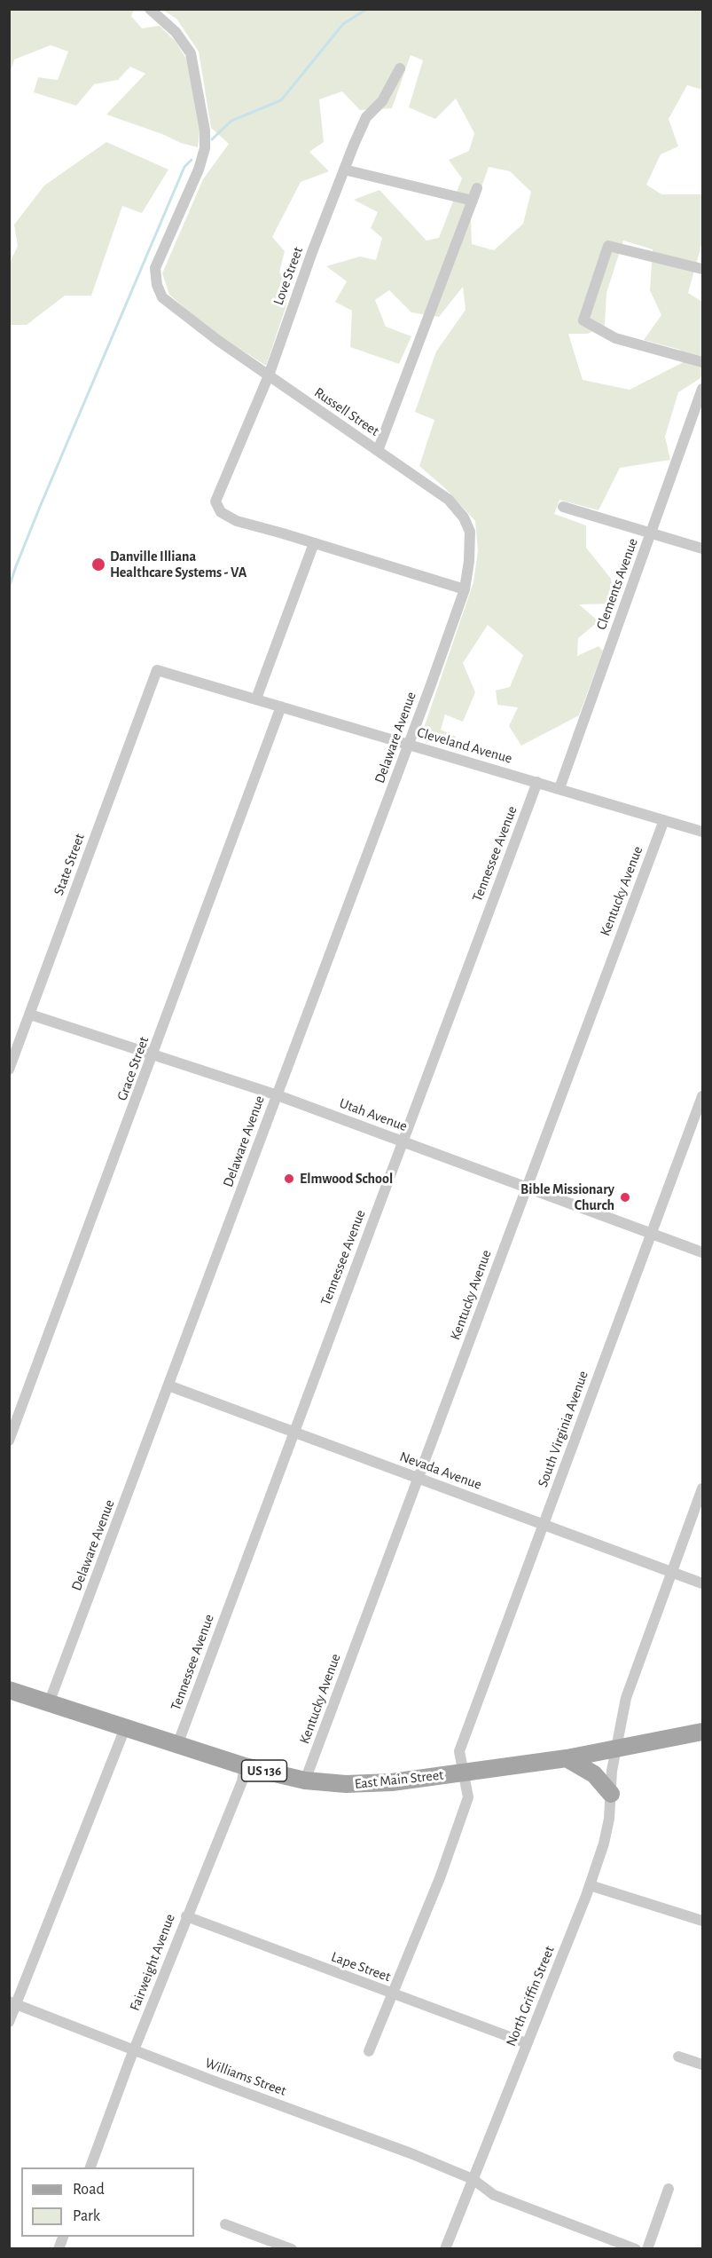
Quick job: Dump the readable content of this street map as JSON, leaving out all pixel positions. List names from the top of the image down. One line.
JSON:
{"streets":{"main road":["US 136","East Main Street"],"street":["Love Street","Russell Street","Clements Avenue","Delaware Avenue","Cleveland Avenue","Tennessee Avenue","State Street","Kentucky Avenue","Grace Street","Utah Avenue","South Virginia Avenue","Nevada Avenue","Fairweight Avenue","Lape Street","North Griffin Street","Williams Street"]},"crossings":[["Love Street","Russell Street"],["Russell Street","Delaware Avenue"],["Clements Avenue","Cleveland Avenue"],["Delaware Avenue","Cleveland Avenue"],["Delaware Avenue","Utah Avenue"],["Delaware Avenue","Nevada Avenue"],["Delaware Avenue","East Main Street"],["Cleveland Avenue","Tennessee Avenue"],["Cleveland Avenue","State Street"],["Cleveland Avenue","Kentucky Avenue"],["Cleveland Avenue","Grace Street"],["Tennessee Avenue","Utah Avenue"],["Tennessee Avenue","Nevada Avenue"],["Tennessee Avenue","East Main Street"],["State Street","Utah Avenue"],["Kentucky Avenue","Utah Avenue"],["Kentucky Avenue","Nevada Avenue"],["Kentucky Avenue","East Main Street"],["Grace Street","Utah Avenue"],["Utah Avenue","South Virginia Avenue"],["South Virginia Avenue","Nevada Avenue"],["South Virginia Avenue","East Main Street"],["South Virginia Avenue","Lape Street"],["Nevada Avenue","North Griffin Street"],["East Main Street","Fairweight Avenue"],["East Main Street","North Griffin Street"],["Fairweight Avenue","Lape Street"],["Fairweight Avenue","Williams Street"],["Lape Street","North Griffin Street"],["North Griffin Street","Williams Street"]],"places":["Danville Illiana Healthcare Systems - VA","Elmwood School","Bible Missionary Church"],"legend":["Road","Park"]}
